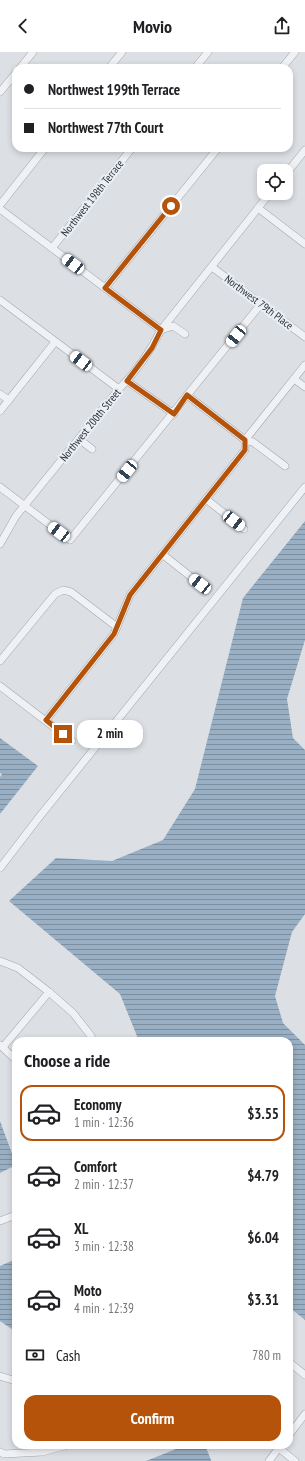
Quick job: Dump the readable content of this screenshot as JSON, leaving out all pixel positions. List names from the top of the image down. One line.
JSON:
{"streets":{"street":["Northwest 198th Terrace","Northwest 79th Place","Northwest 200th Street"]},"crossings":[["Northwest 79th Place","Northwest 200th Street"]],"page":{"header":"Movio","banner":["Northwest 199th Terrace","Northwest 77th Court"],"bubble":"2 min","heading":"Choose a ride","list":[{"name":"Economy","note":"1 min · 12:36","value":"$3.55"},{"name":"Comfort","note":"2 min · 12:37","value":"$4.79"},{"name":"XL","note":"3 min · 12:38","value":"$6.04"},{"name":"Moto","note":"4 min · 12:39","value":"$3.31"}],"pay":["Cash","780 m"],"buttons":"Confirm"}}
